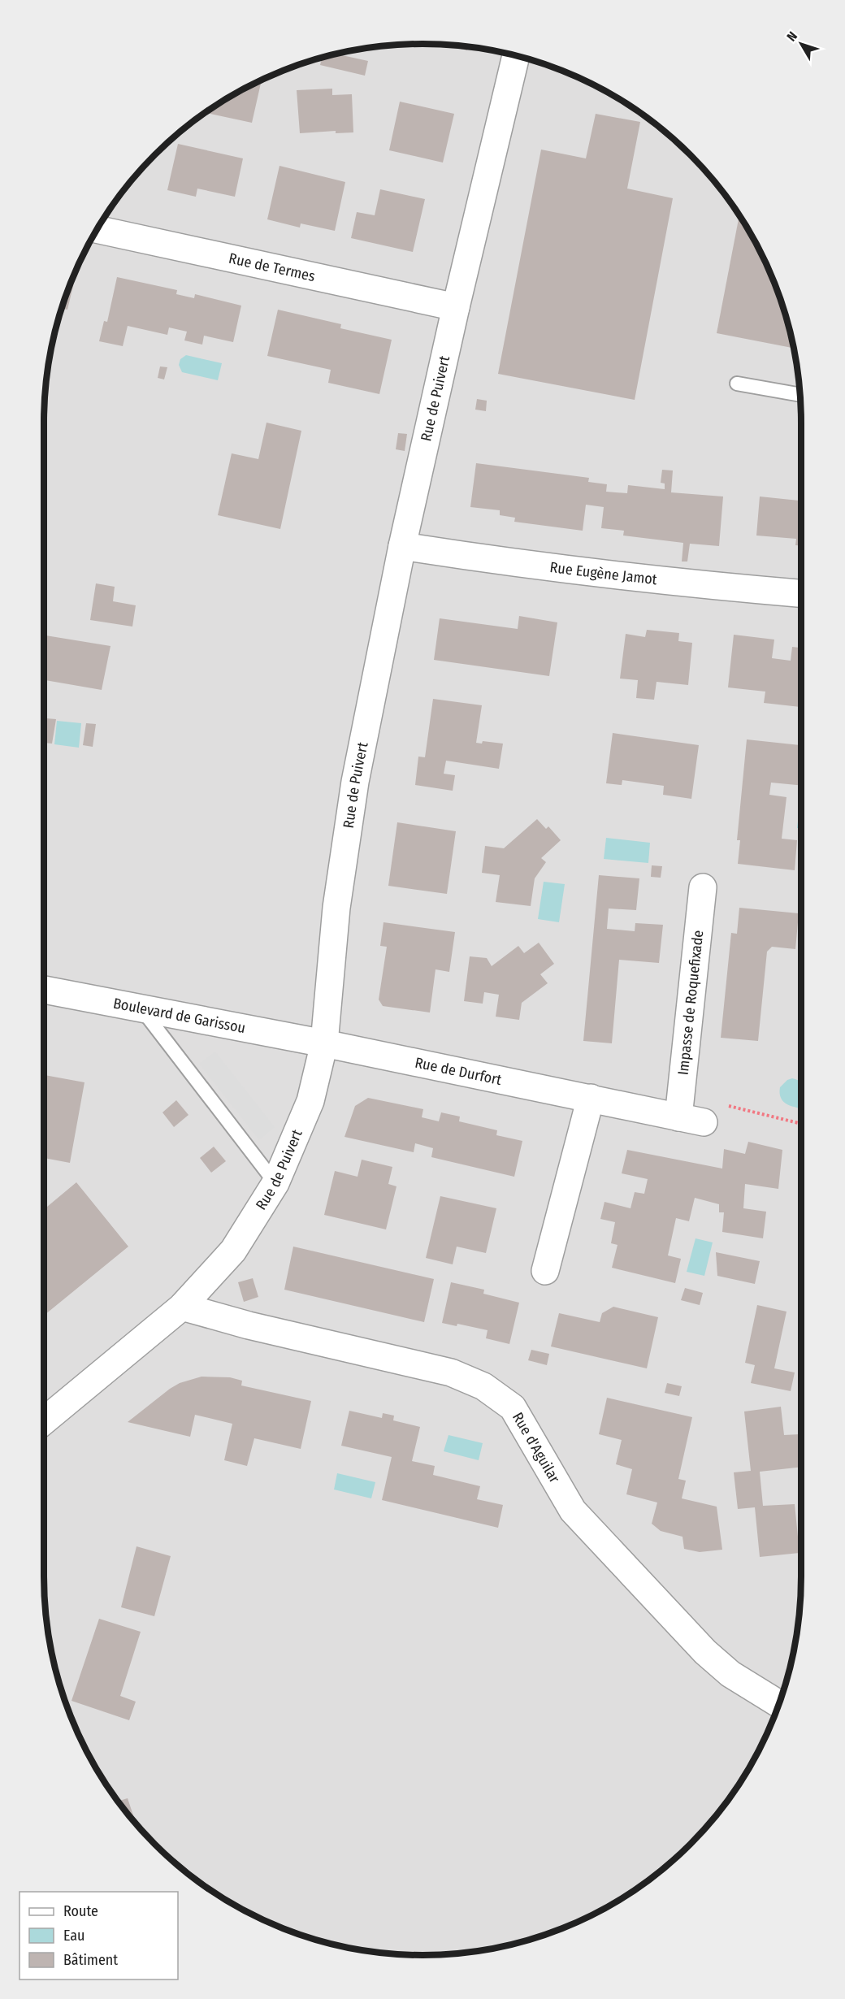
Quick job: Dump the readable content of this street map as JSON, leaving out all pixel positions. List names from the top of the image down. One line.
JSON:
{"streets":{"street":["Rue de Termes","Rue de Puivert","Rue Eugène Jamot","Impasse de Roquefixade","Boulevard de Garissou","Rue de Durfort","Rue d'Aguilar"]},"crossings":[["Rue de Termes","Rue de Puivert"],["Rue de Puivert","Rue Eugène Jamot"],["Rue de Puivert","Boulevard de Garissou"],["Rue de Puivert","Rue de Durfort"],["Rue de Puivert","Rue d'Aguilar"],["Impasse de Roquefixade","Rue de Durfort"],["Boulevard de Garissou","Rue de Durfort"]],"legend":["Route","Eau","Bâtiment"],"north":"top left"}
